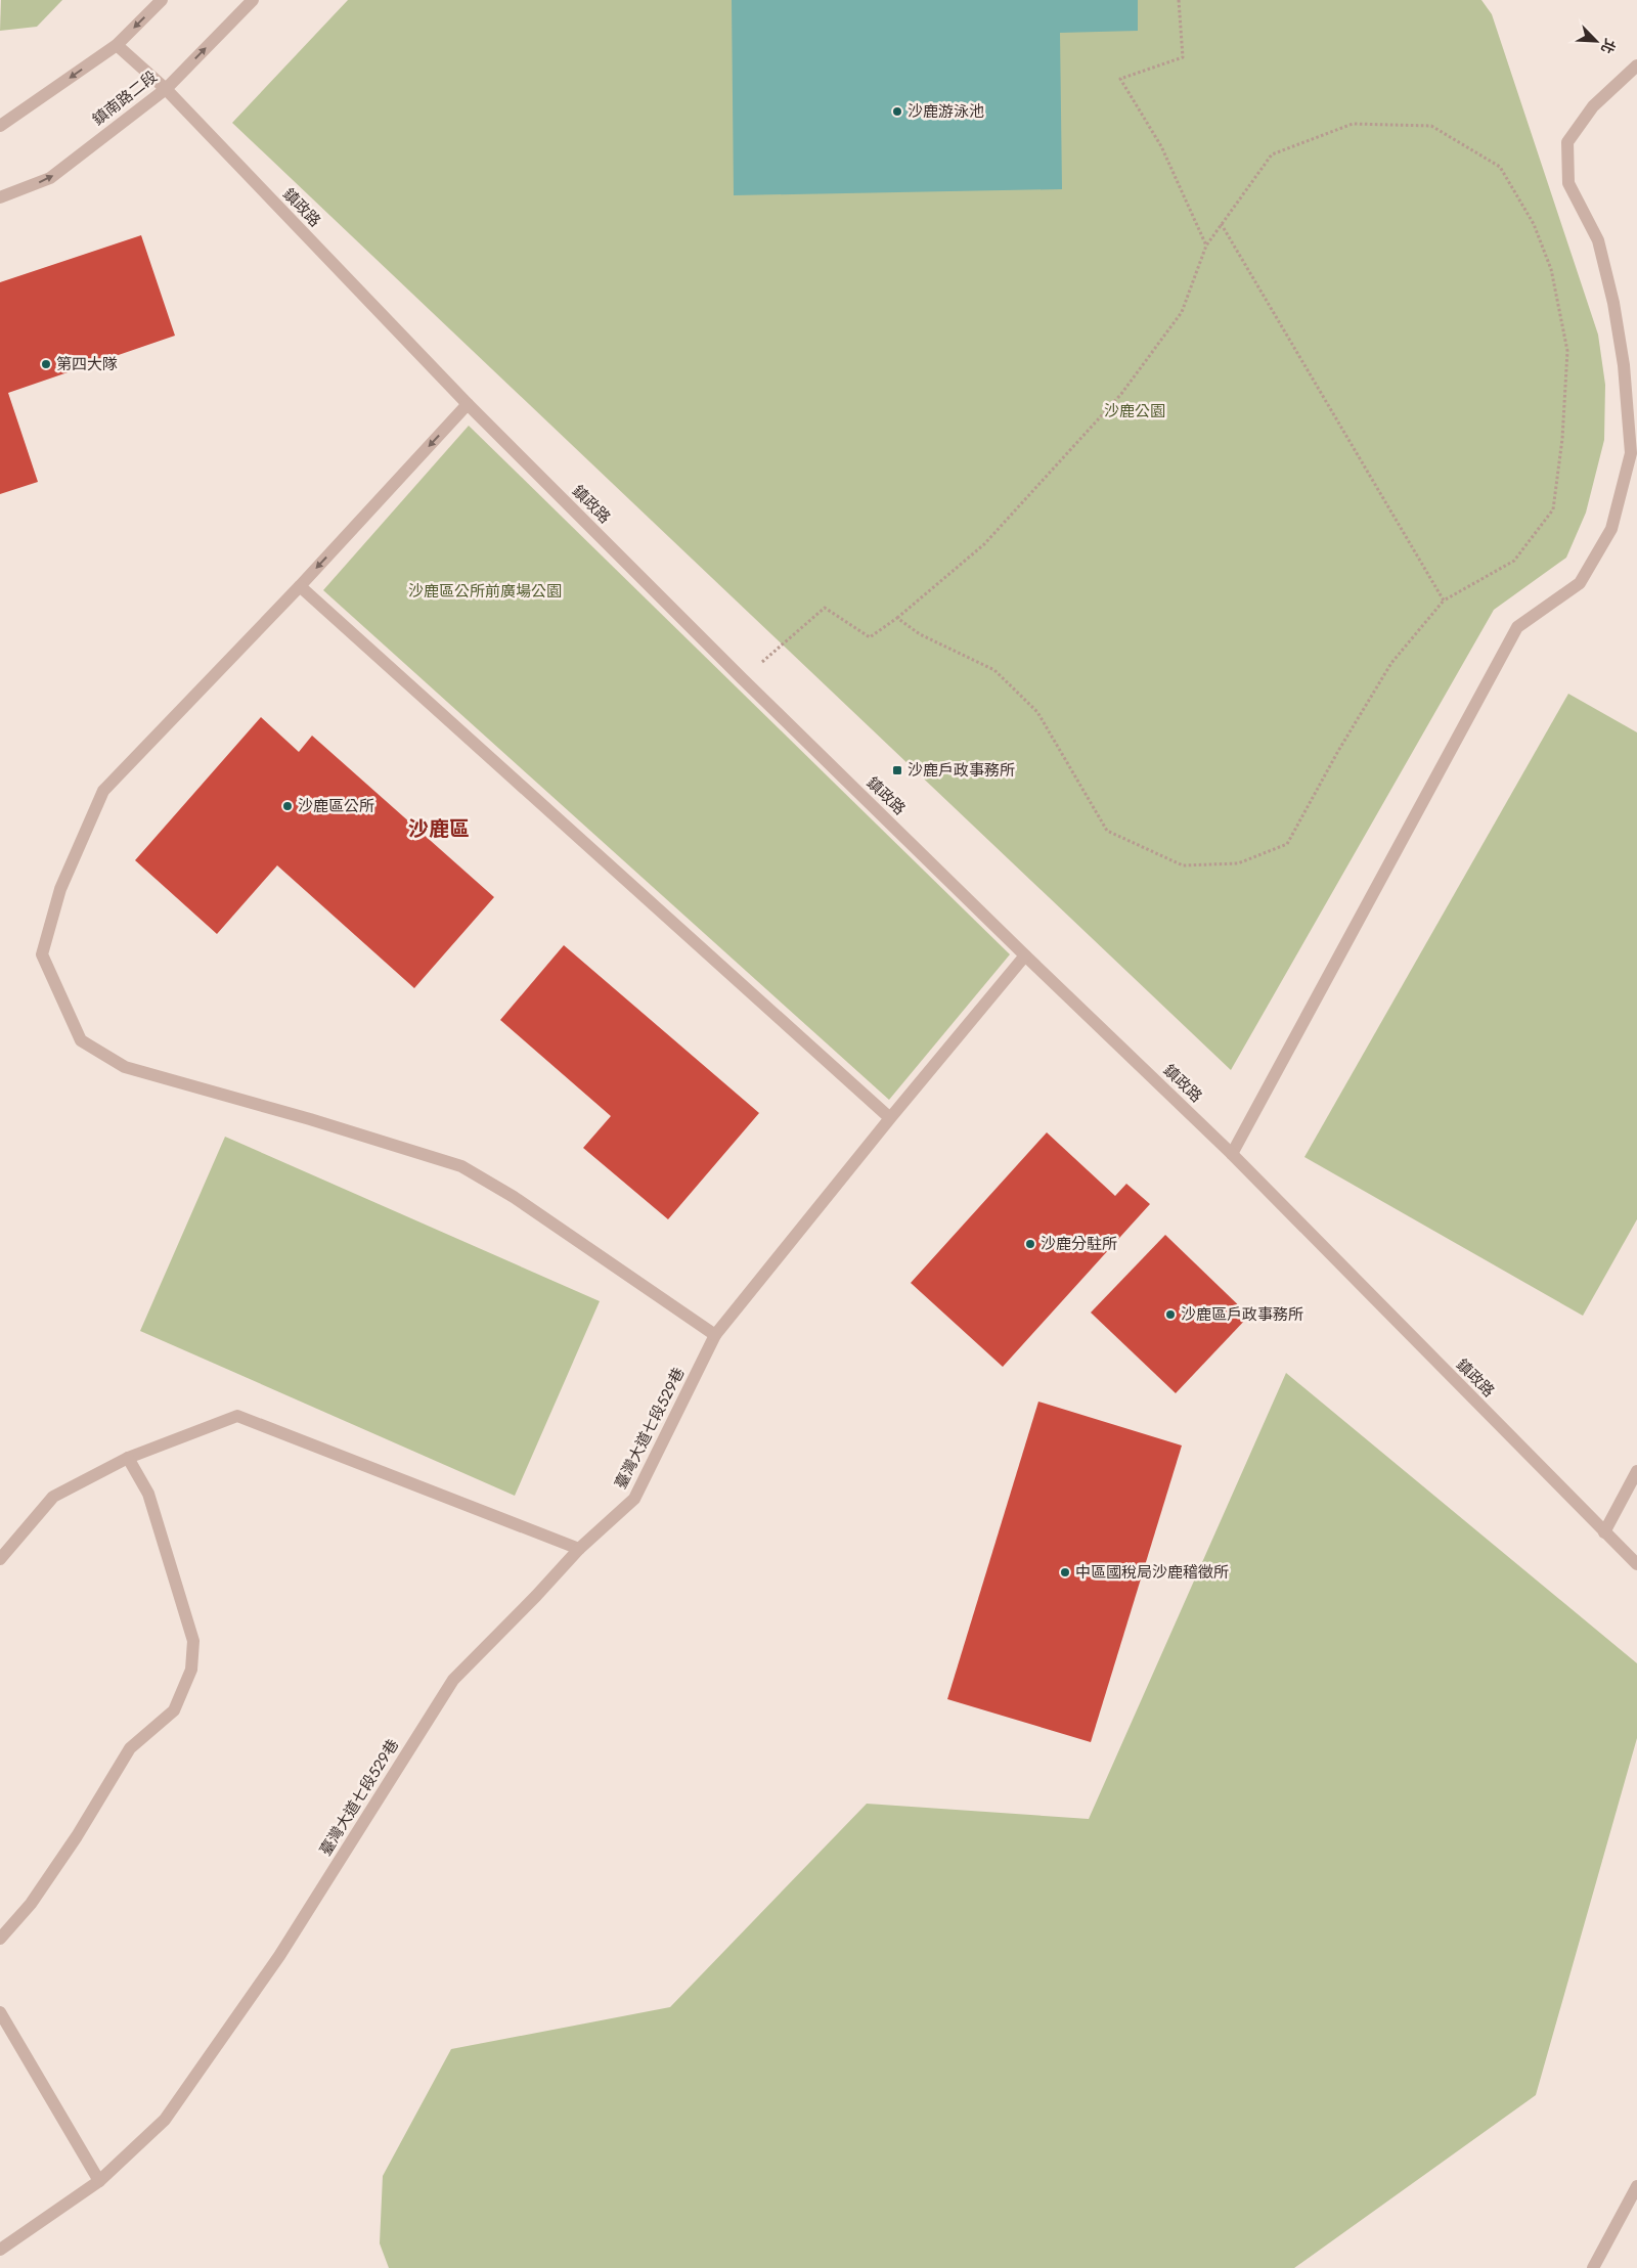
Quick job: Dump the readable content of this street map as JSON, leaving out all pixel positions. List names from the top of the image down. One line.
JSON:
{"streets":{"street":["鎮南路二段","鎮政路","臺灣大道七段529巷"]},"crossings":[["鎮南路二段","鎮政路"],["鎮政路","臺灣大道七段529巷"]],"districts":["沙鹿區"],"parks":["沙鹿公園","沙鹿區公所前廣場公園"],"places":{"other":["沙鹿游泳池","第四大隊","沙鹿區公所","沙鹿分駐所","沙鹿區戶政事務所","中區國稅局沙鹿稽徵所"],"transit":["沙鹿戶政事務所"]},"north":"bottom right"}
